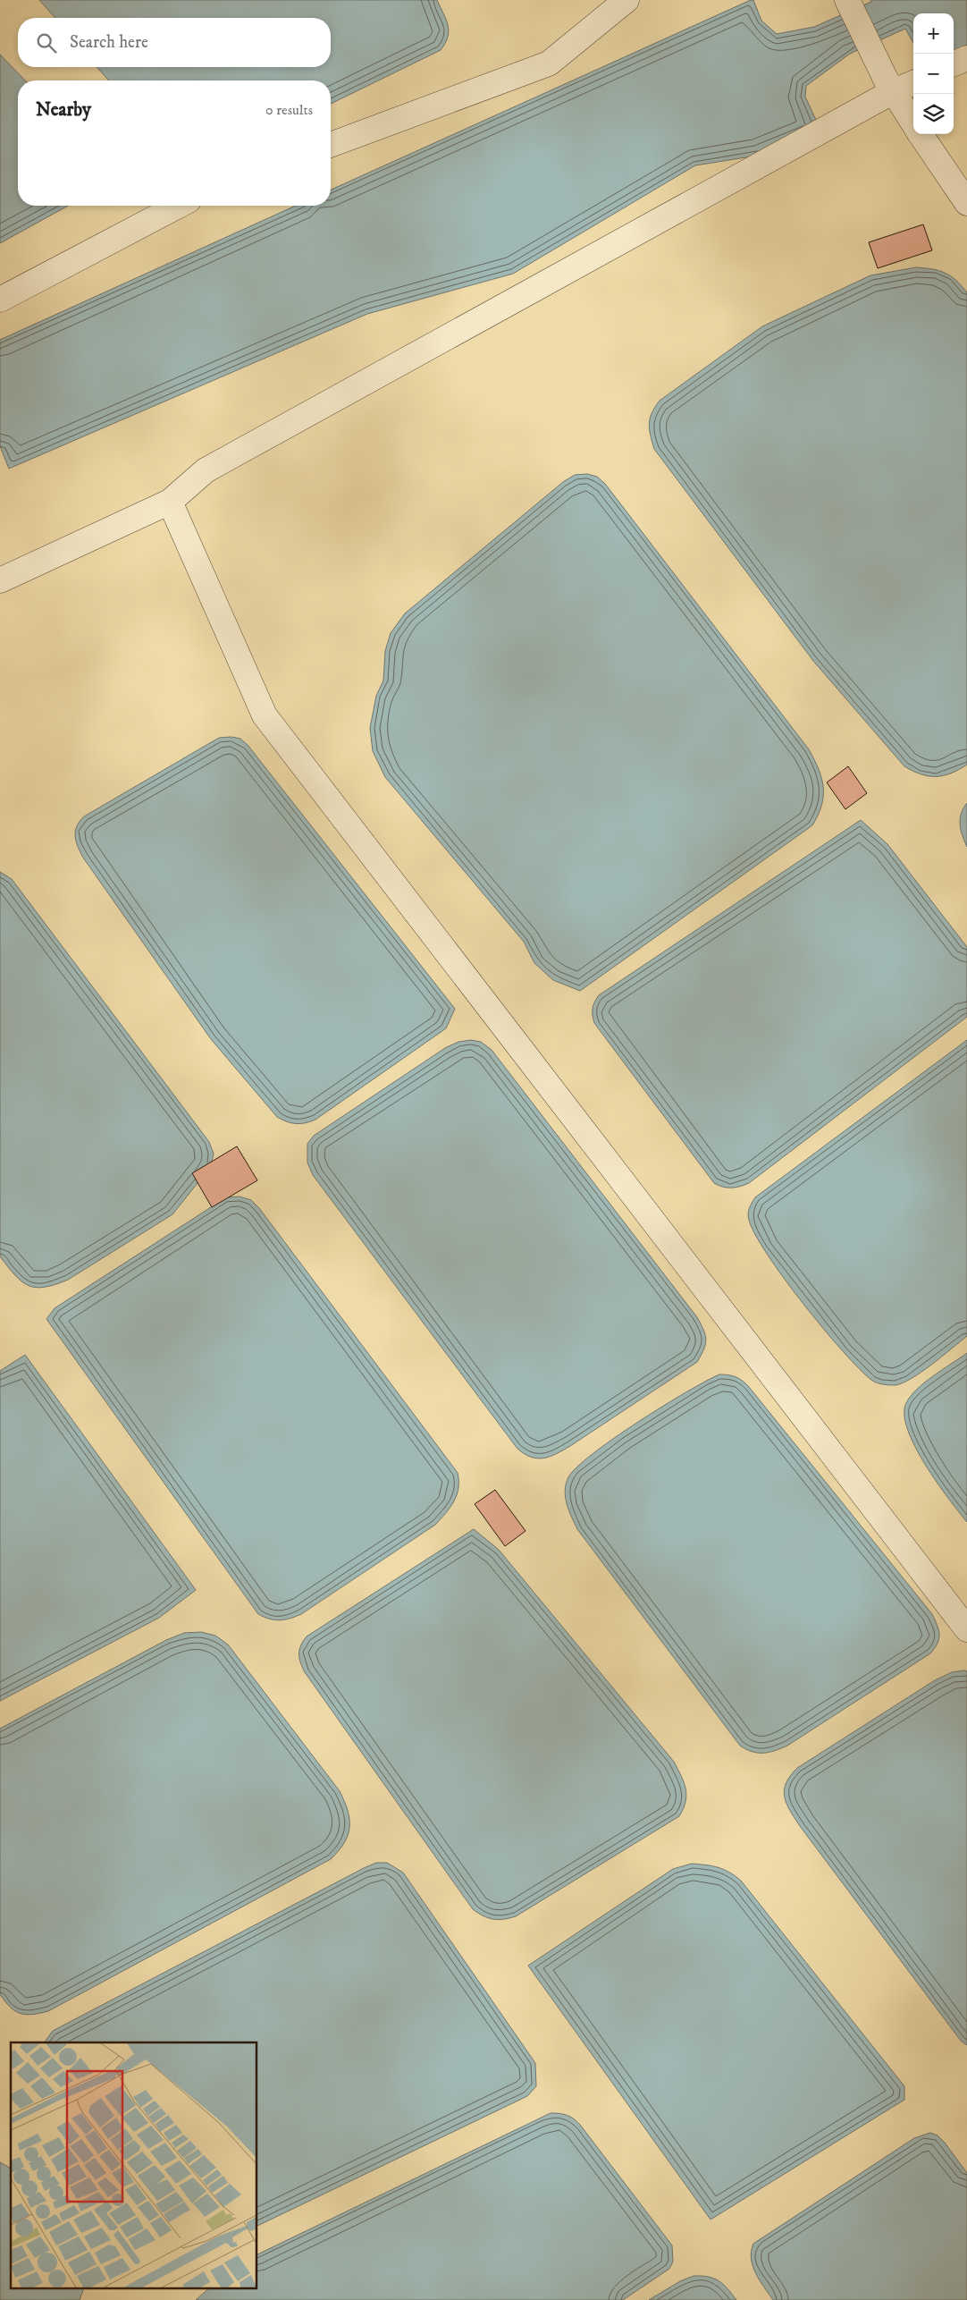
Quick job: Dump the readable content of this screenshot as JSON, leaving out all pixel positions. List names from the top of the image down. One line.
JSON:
{"page":{"map_buttons":["+","−"],"search":"Search here","heading":["Nearby","0 results"]}}
